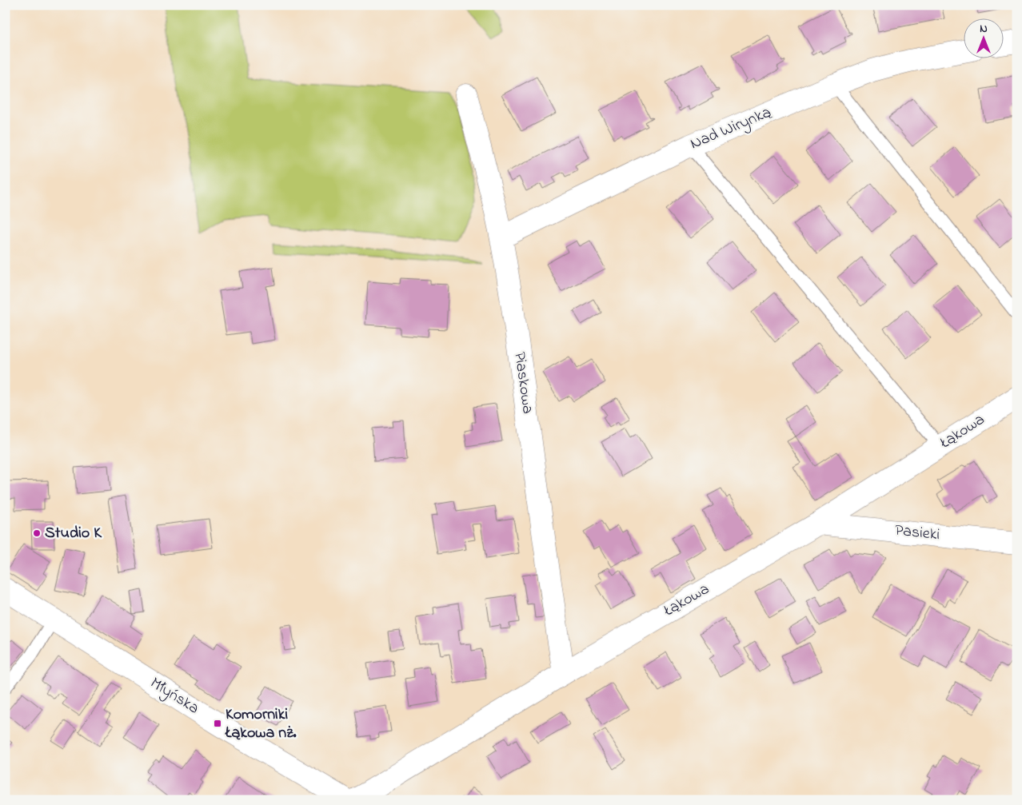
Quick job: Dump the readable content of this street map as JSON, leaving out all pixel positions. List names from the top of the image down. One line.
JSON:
{"streets":{"street":["Nad Wirynką","Piaskowa","Łąkowa","Pasieki","Młyńska"]},"crossings":[["Nad Wirynką","Piaskowa"],["Piaskowa","Łąkowa"],["Łąkowa","Pasieki"]],"places":{"other":["Studio K"],"transit":["Komorniki Łąkowa nż."]},"north":"top"}
